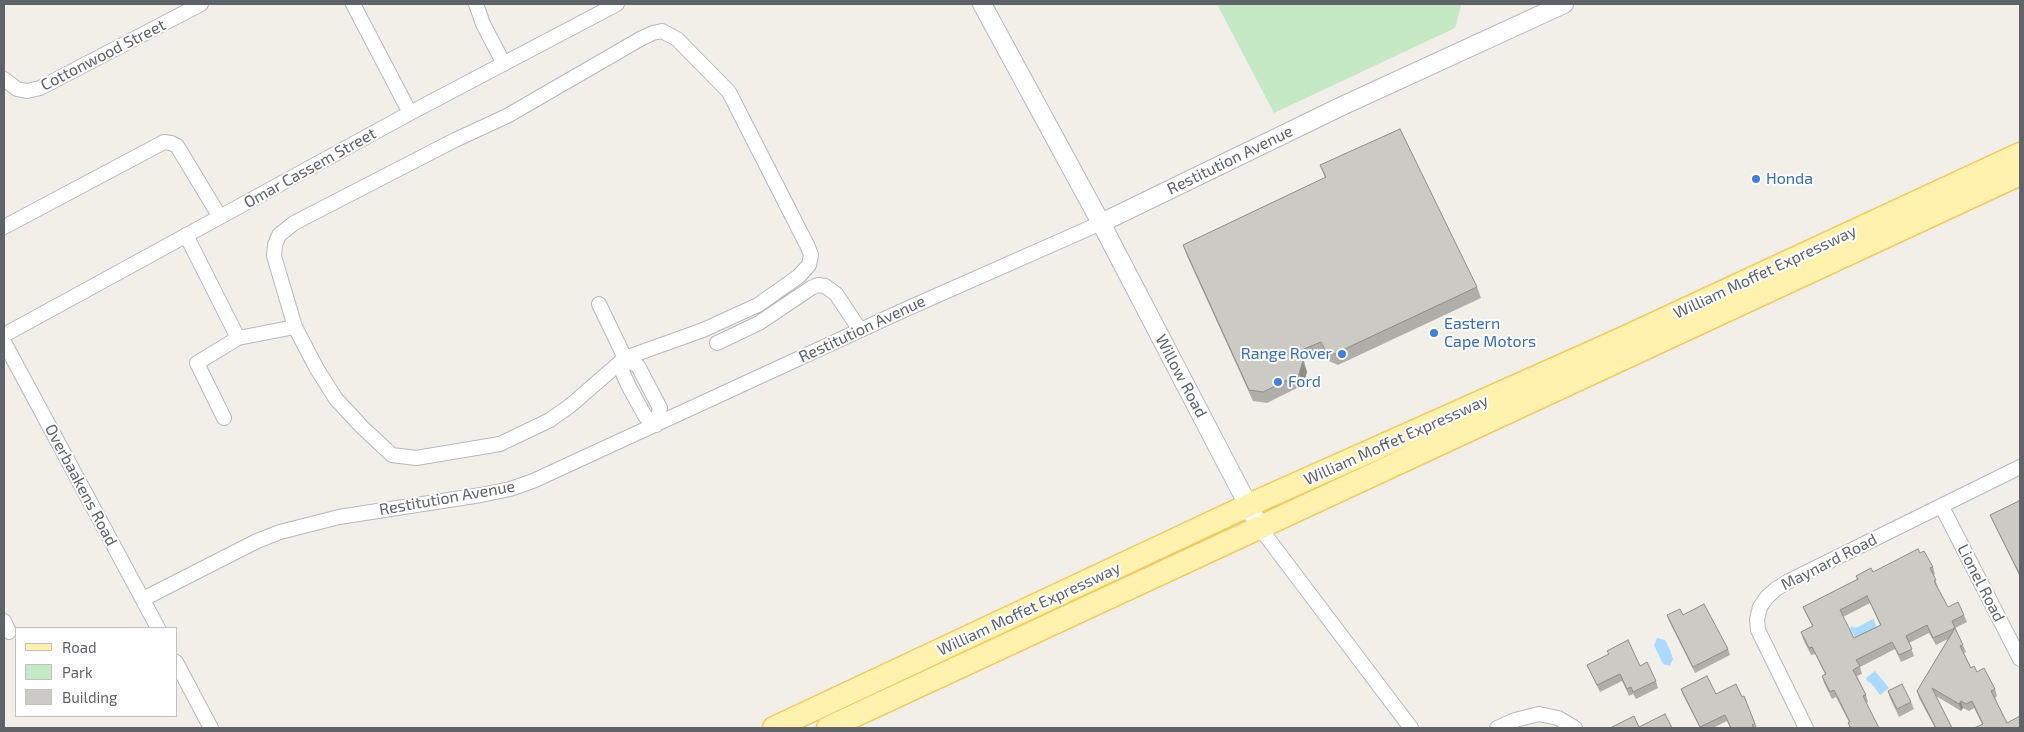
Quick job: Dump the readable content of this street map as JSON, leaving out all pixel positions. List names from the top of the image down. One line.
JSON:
{"streets":{"main road":["William Moffet Expressway"],"street":["Cottonwood Street","Restitution Avenue","Omar Cassem Street","Willow Road","Overbaakens Road","Maynard Road","Lionel Road"]},"crossings":[["Restitution Avenue","Willow Road"],["Restitution Avenue","Overbaakens Road"],["William Moffet Expressway","Willow Road"],["Maynard Road","Lionel Road"]],"places":["Honda","Eastern Cape Motors","Range Rover","Ford"],"legend":["Road","Park","Building"]}
